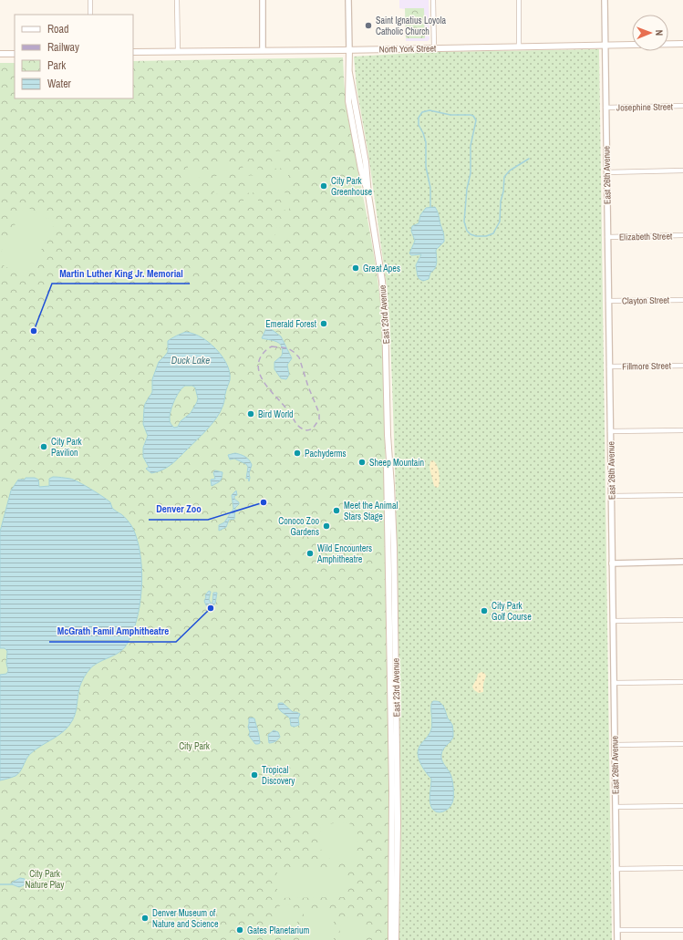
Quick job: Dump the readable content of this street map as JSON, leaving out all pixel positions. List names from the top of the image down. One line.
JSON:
{"streets":{"main road":["North York Street","East 23rd Avenue"],"street":["Josephine Street","East 26th Avenue","Elizabeth Street","Clayton Street","Fillmore Street"]},"crossings":[["North York Street","East 26th Avenue"],["North York Street","East 23rd Avenue"],["Josephine Street","East 26th Avenue"],["East 26th Avenue","Elizabeth Street"],["East 26th Avenue","Clayton Street"],["East 26th Avenue","Fillmore Street"]],"water":["Duck Lake"],"parks":["City Park","City Park Nature Play"],"places":["Saint Ignatius Loyola Catholic Church","City Park Greenhouse","Great Apes","Emerald Forest","Martin Luther King Jr. Memorial","Bird World","City Park Pavilion","Pachyderms","Sheep Mountain","Denver Zoo","Meet the Animal Stars Stage","Conoco Zoo Gardens","Wild Encounters Amphitheatre","McGrath Famil Amphitheatre","City Park Golf Course","Tropical Discovery","Denver Museum of Nature and Science","Gates Planetarium"],"legend":["Road","Railway","Park","Water"],"north":"right"}
